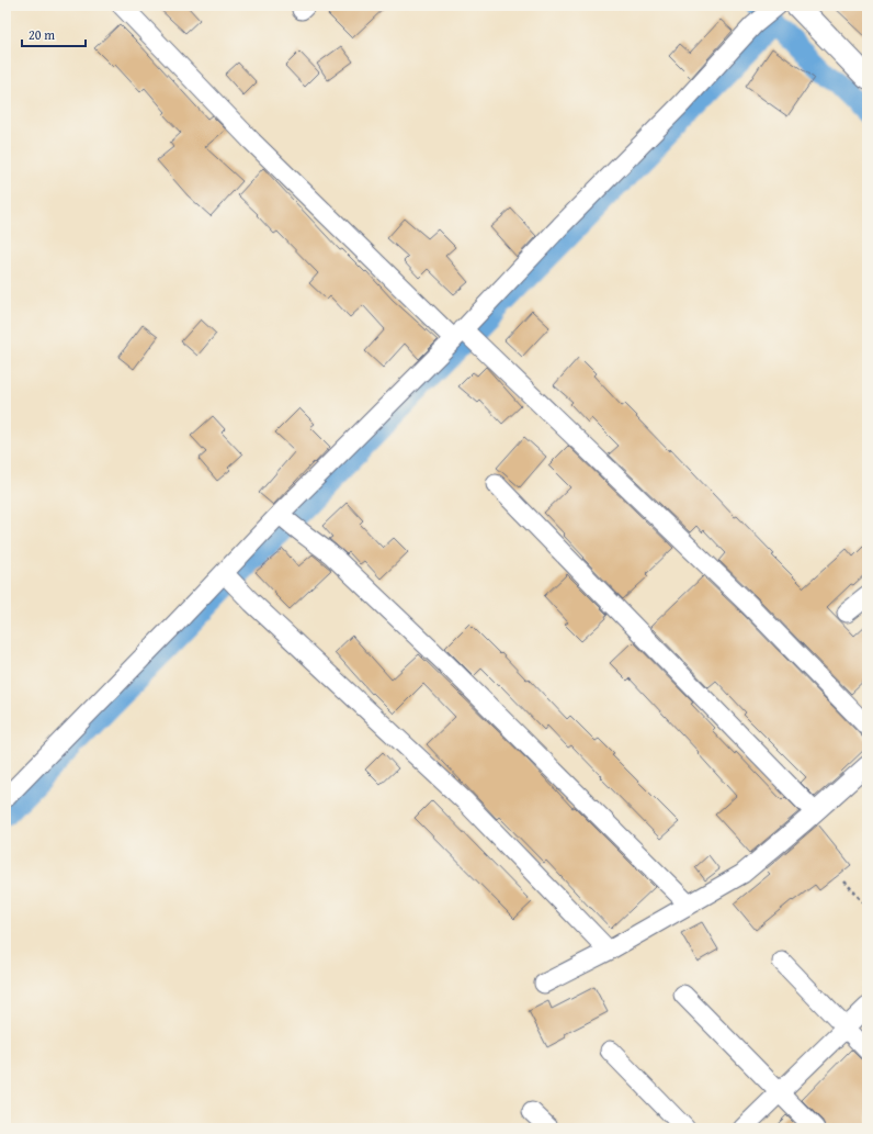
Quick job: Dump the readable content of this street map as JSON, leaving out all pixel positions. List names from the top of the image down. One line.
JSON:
{"scale_bar":"20 m"}
